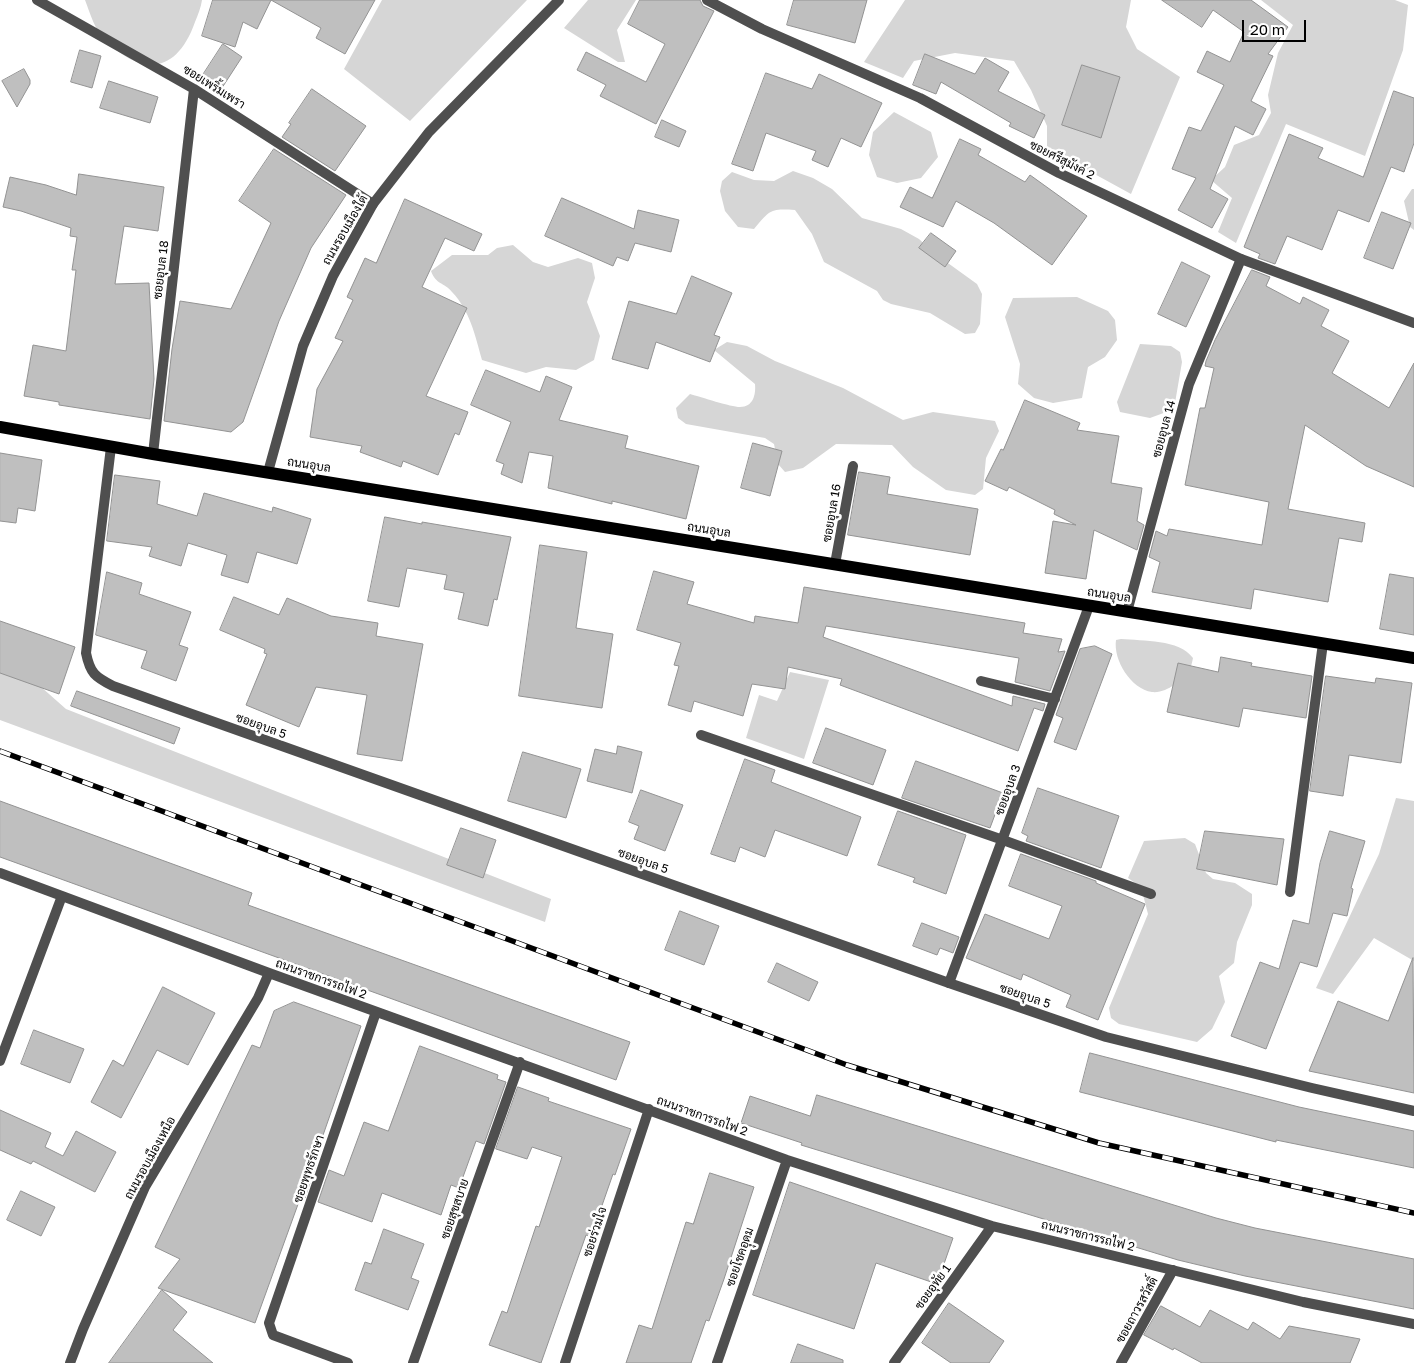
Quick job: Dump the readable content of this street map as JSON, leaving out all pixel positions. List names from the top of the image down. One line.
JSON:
{"streets":{"main road":["ถนนอุบล"],"street":["ซอยเพริ้มเพรา","ซอยศรีสุมังค์ 2","ถนนรอบเมืองใต้","ซอยอุบล 18","ซอยอุบล 14","ซอยอุบล 16","ซอยอุบล 5","ซอยอุบล 3","ถนนราชการรถไฟ 2","ถนนรอบเมืองเหนือ","ซอยพุทธรักษา","ซอยสุขสบาย","ซอยร่วมใจ","ซอยโชคอุุดม","ซอยอุทัย 1","ซอยถาวรสวัสดิ์"]},"crossings":[["ซอยเพริ้มเพรา","ถนนรอบเมืองใต้"],["ซอยเพริ้มเพรา","ซอยอุบล 18"],["ซอยศรีสุมังค์ 2","ซอยอุบล 14"],["ถนนรอบเมืองใต้","ถนนอุบล"],["ซอยอุบล 18","ถนนอุบล"],["ซอยอุบล 14","ถนนอุบล"],["ถนนอุบล","ซอยอุบล 16"],["ถนนอุบล","ซอยอุบล 5"],["ถนนอุบล","ซอยอุบล 3"],["ซอยอุบล 5","ซอยอุบล 3"],["ถนนราชการรถไฟ 2","ถนนรอบเมืองเหนือ"],["ถนนราชการรถไฟ 2","ซอยพุทธรักษา"],["ถนนราชการรถไฟ 2","ซอยสุขสบาย"],["ถนนราชการรถไฟ 2","ซอยร่วมใจ"],["ถนนราชการรถไฟ 2","ซอยโชคอุุดม"],["ถนนราชการรถไฟ 2","ซอยอุทัย 1"],["ถนนราชการรถไฟ 2","ซอยถาวรสวัสดิ์"]],"scale_bar":"20 m"}
